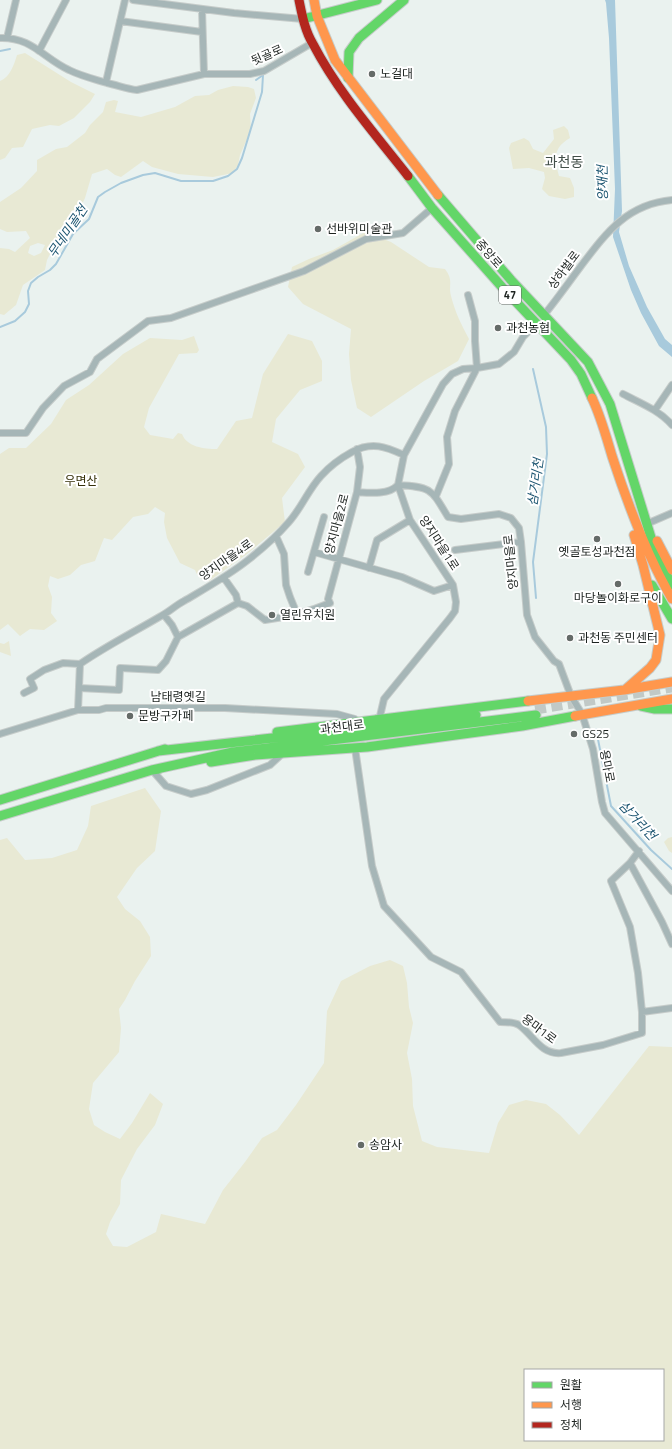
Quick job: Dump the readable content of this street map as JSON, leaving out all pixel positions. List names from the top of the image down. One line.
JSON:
{"streets":{"main road":["중앙로","47","과천대로"],"street":["뒷골로","상하벌로","양지마을2로","양지마을1로","양지마을4로","양지마을로","남태령옛길","용마로","용마1로"]},"crossings":[["뒷골로","중앙로"],["중앙로","상하벌로"],["양지마을2로","양지마을4로"],["양지마을로","용마로"],["용마로","용마1로"]],"districts":["과천동"],"water":["양재천","무네미골천","삼거리천"],"parks":["우면산"],"places":["노걸대","선바위미술관","과천농협","옛골토성과천점","마당놀이화로구이","열린유치원","과천동 주민센터","문방구카페","GS25","송암사"],"legend":["원활","서행","정체"]}
